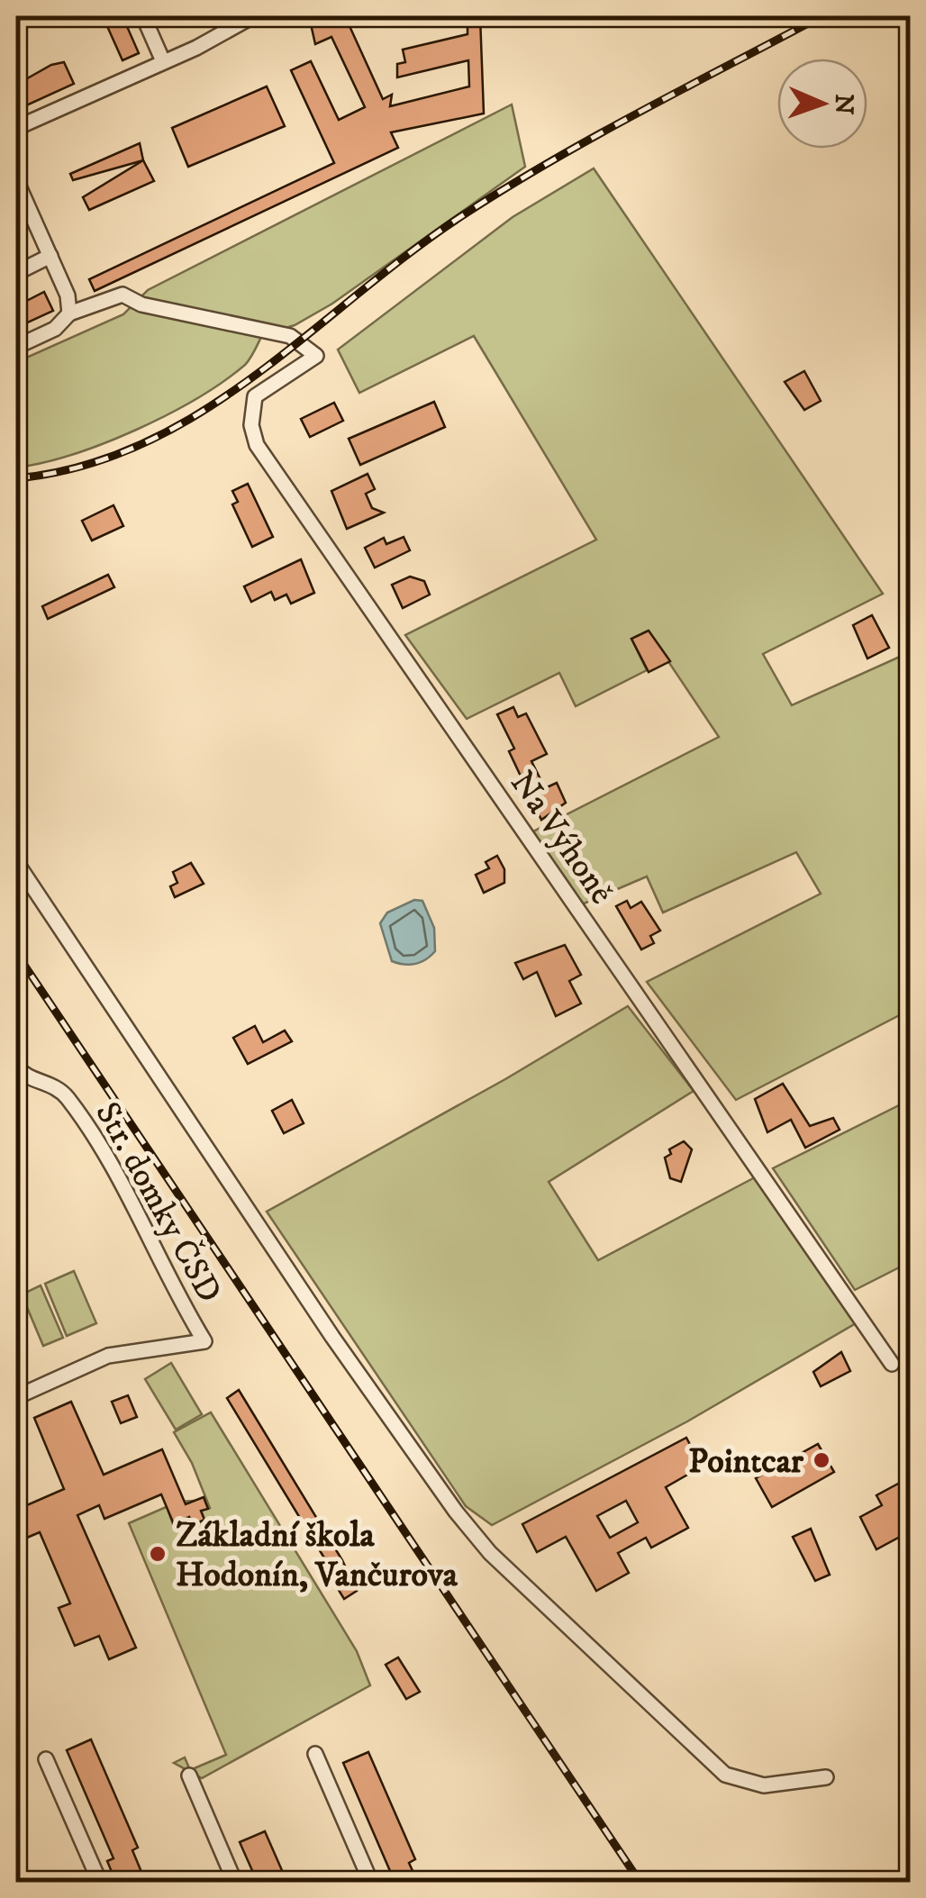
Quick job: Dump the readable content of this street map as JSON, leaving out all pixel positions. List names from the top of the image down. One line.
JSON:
{"streets":{"street":["Na Výhoně","Str. domky ČSD"]},"places":["Pointcar","Základní škola Hodonín, Vančurova"],"north":"right"}
